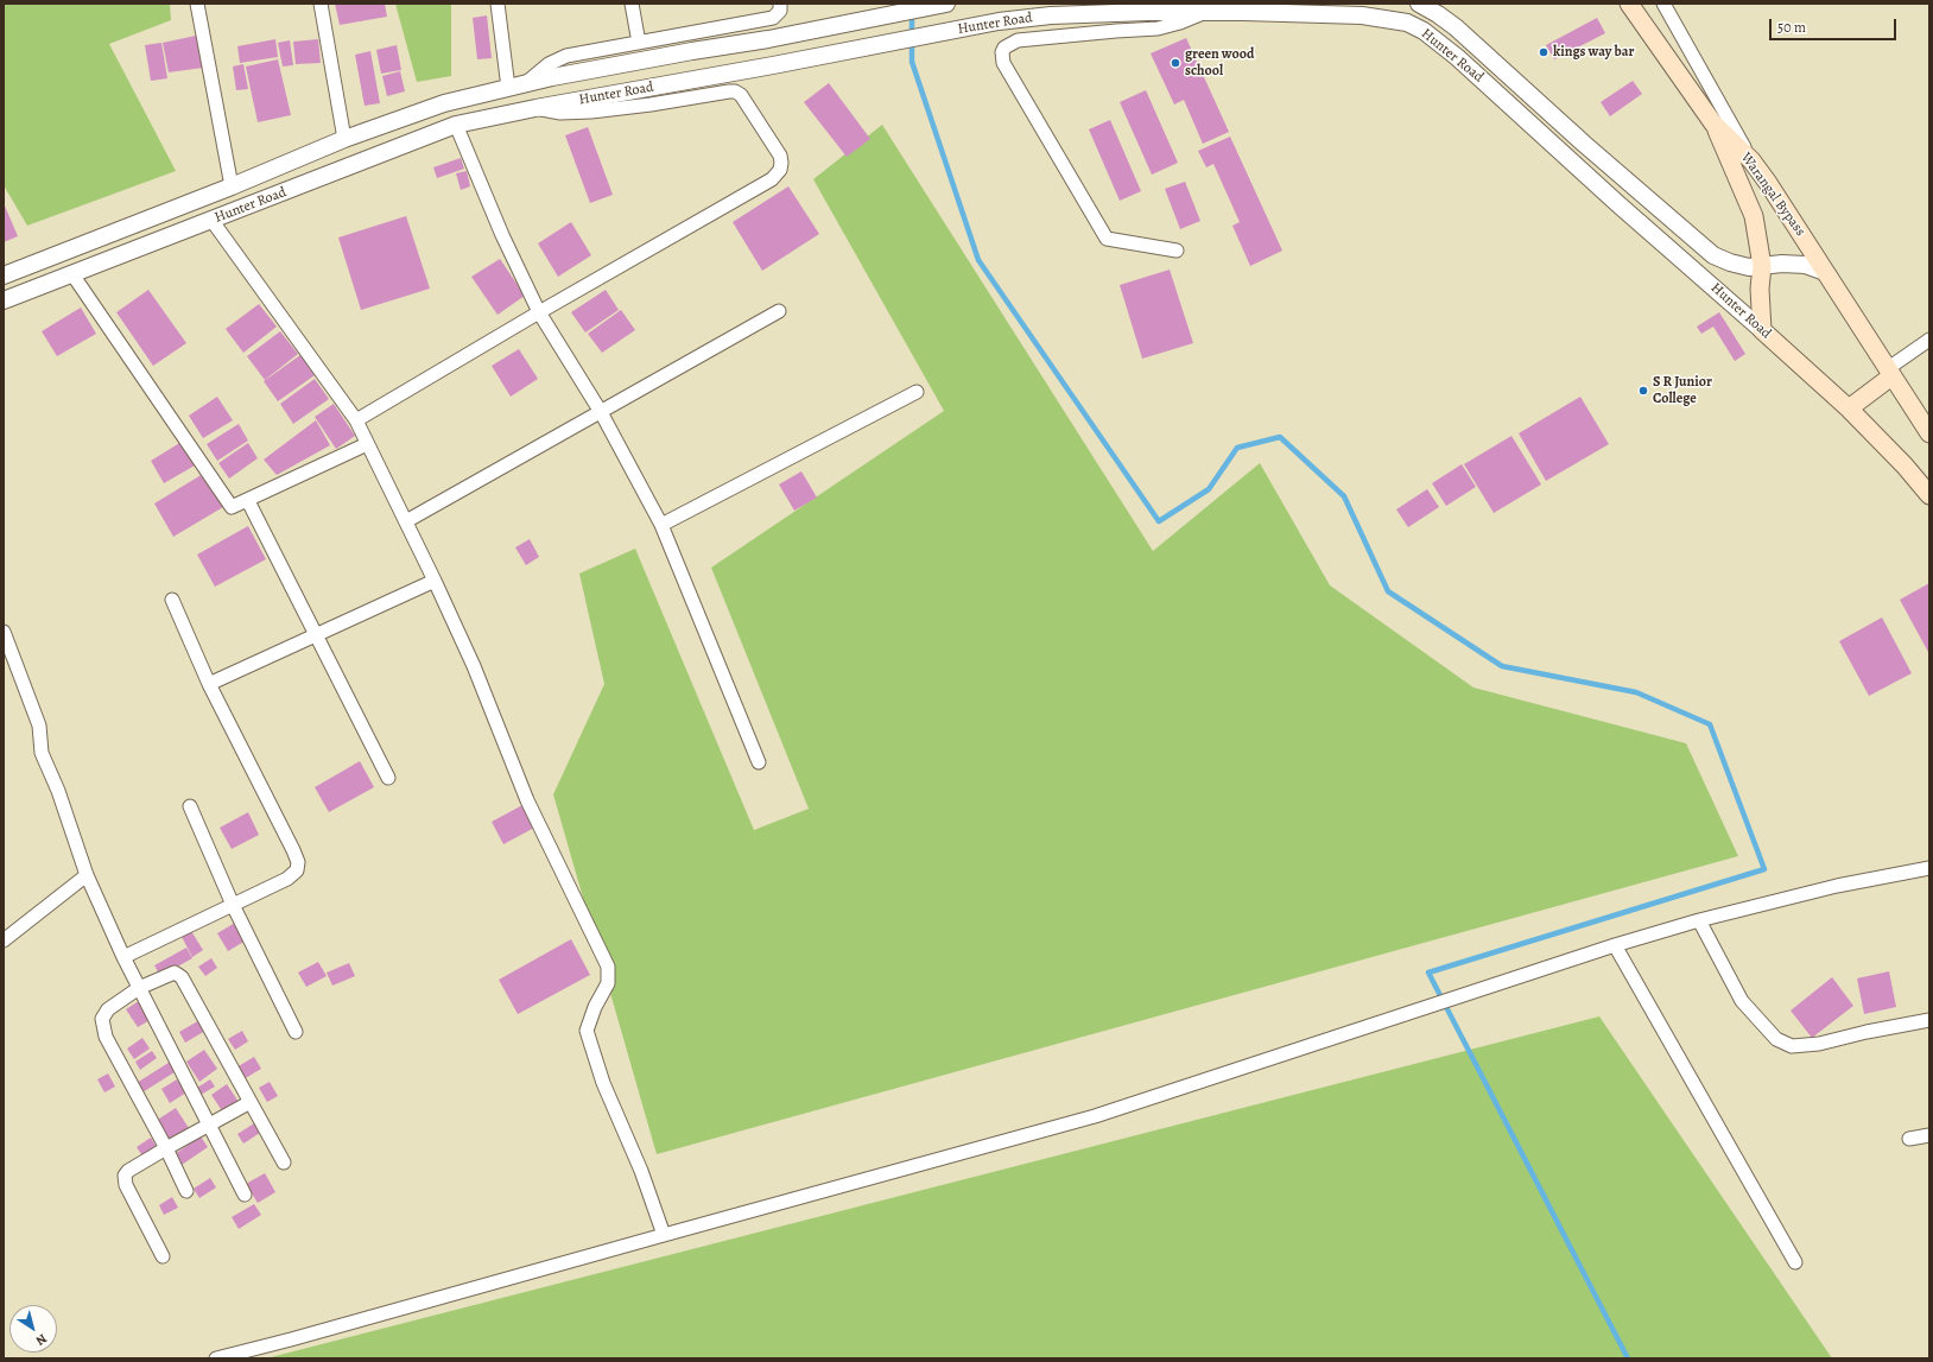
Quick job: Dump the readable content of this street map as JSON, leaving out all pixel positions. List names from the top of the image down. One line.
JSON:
{"streets":{"main road":["Hunter Road","Warangal Bypass"]},"crossings":[["Hunter Road","Warangal Bypass"]],"places":["kings way bar","green wood school","S R Junior College"],"scale_bar":"50 m","north":"bottom right"}
